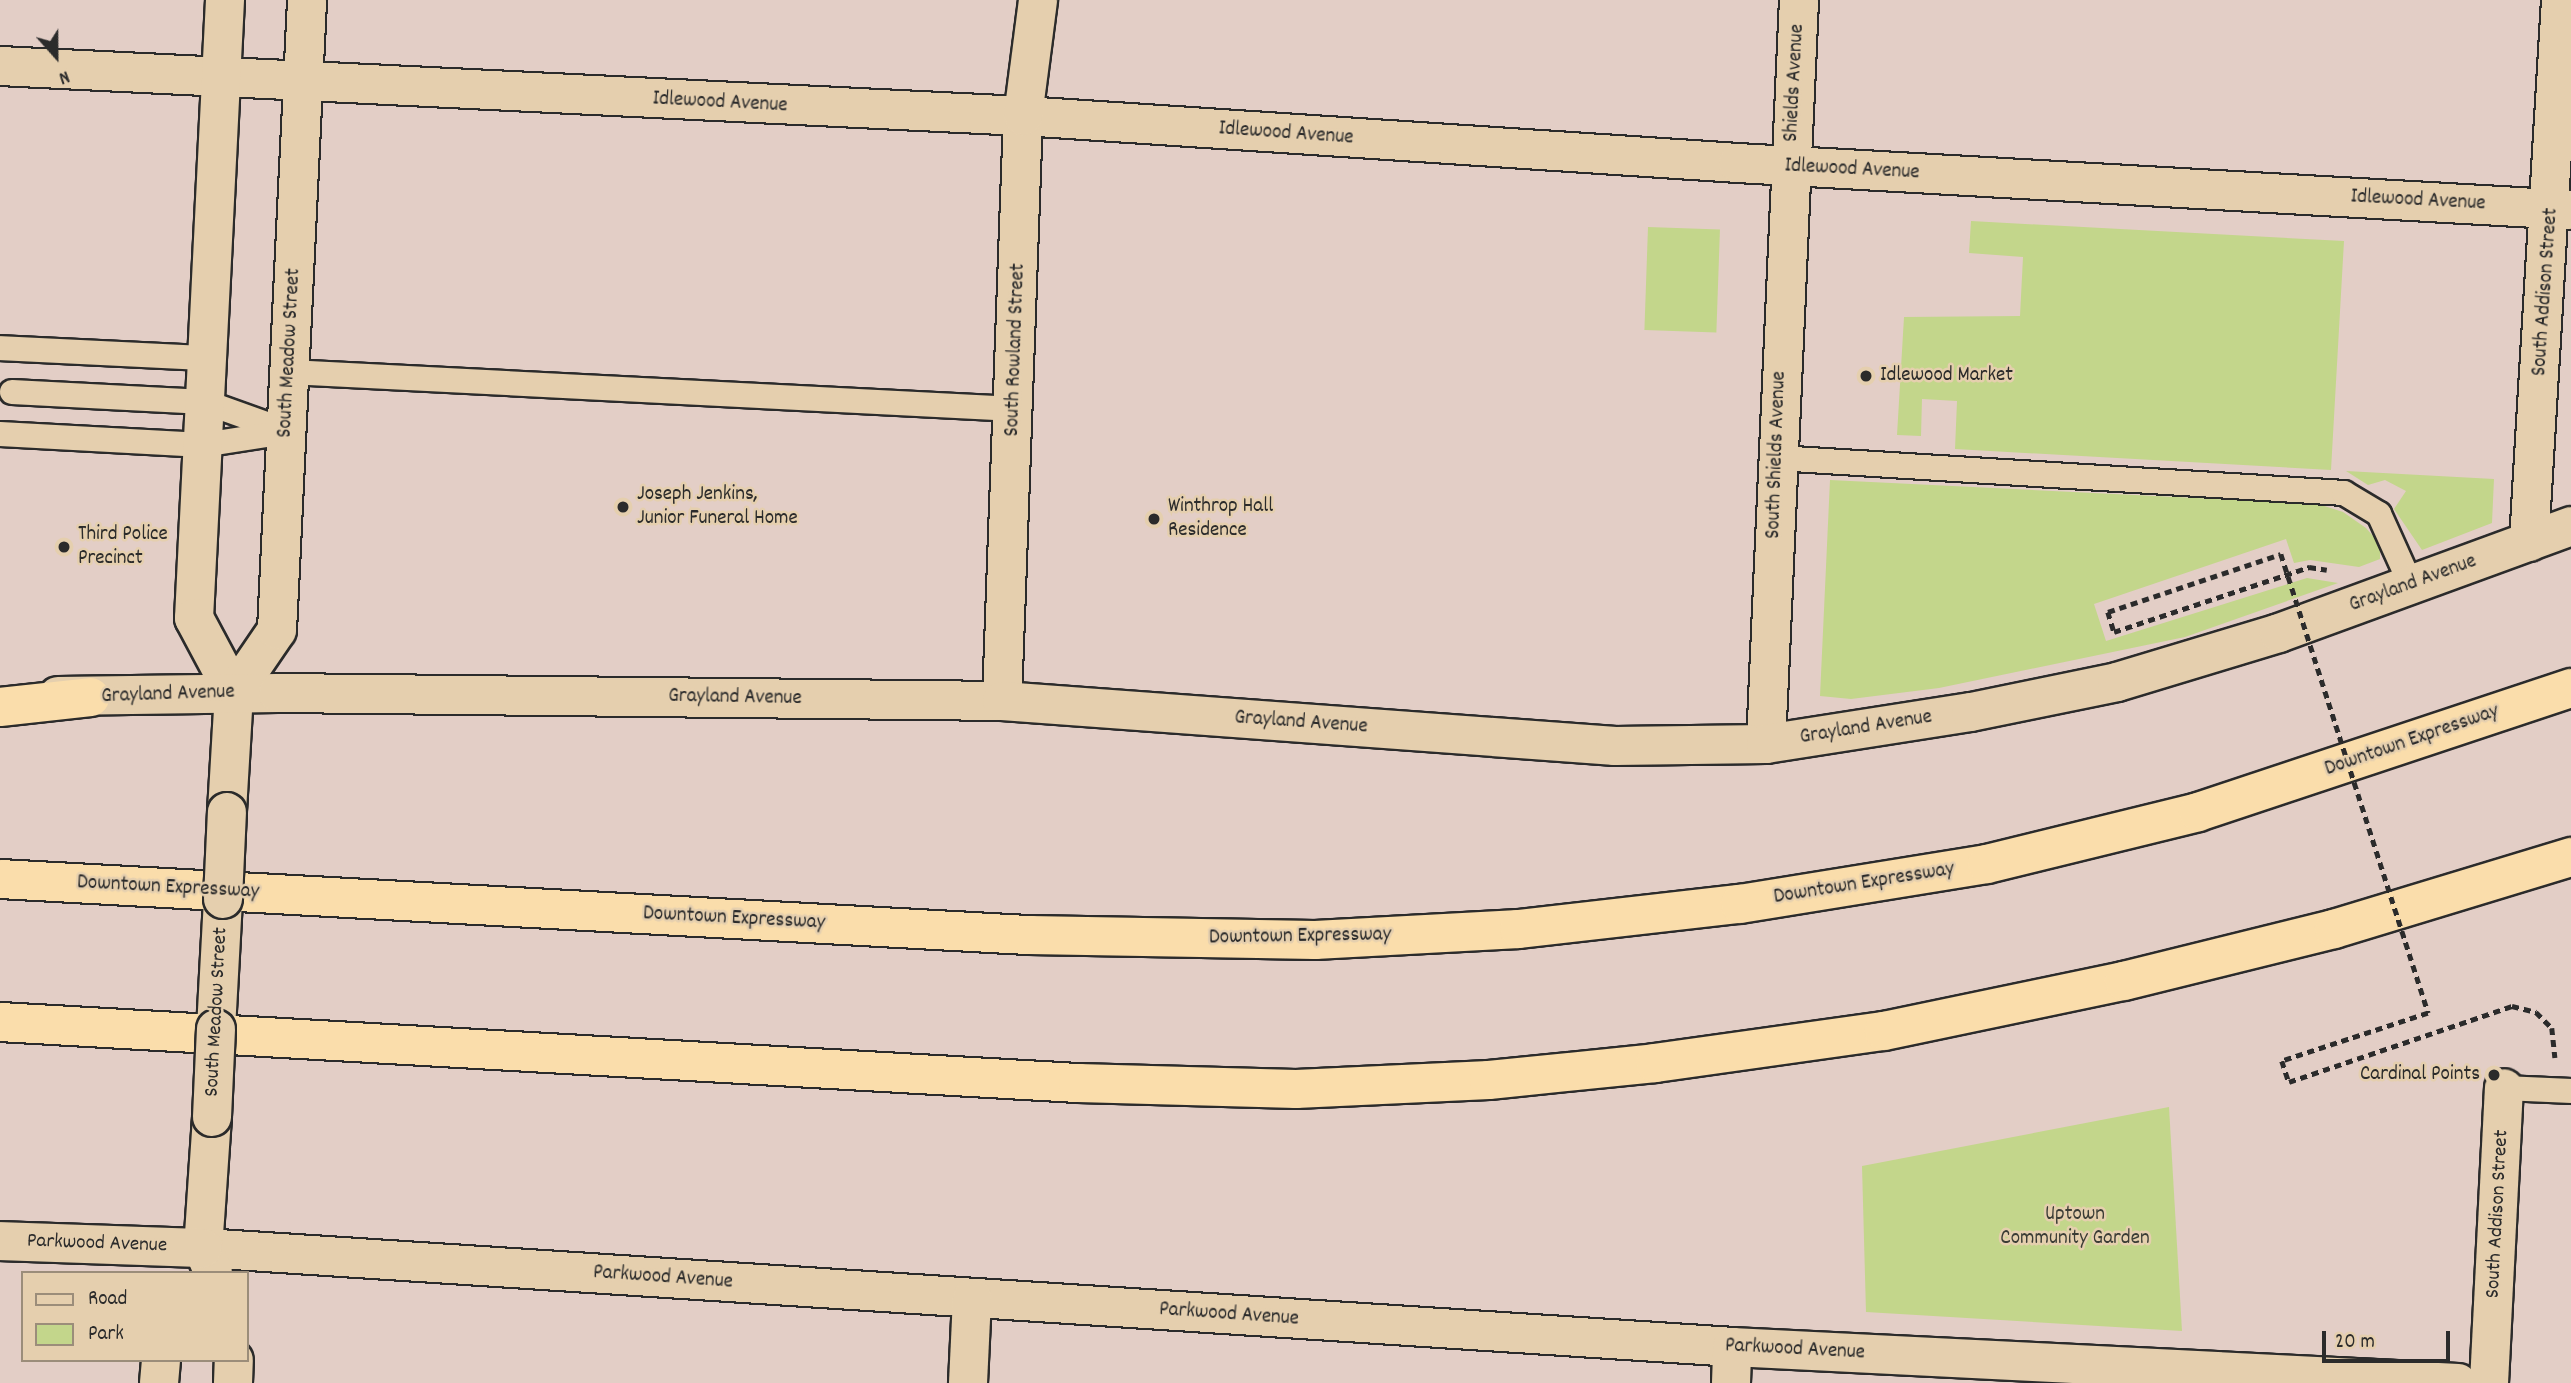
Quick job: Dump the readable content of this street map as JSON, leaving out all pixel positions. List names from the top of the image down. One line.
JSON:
{"streets":{"highway":["Downtown Expressway"],"street":["Shields Avenue","Idlewood Avenue","South Addison Street","South Rowland Street","South Meadow Street","South Shields Avenue","Grayland Avenue","Parkwood Avenue"]},"crossings":[["Shields Avenue","Idlewood Avenue"],["Shields Avenue","South Shields Avenue"],["Idlewood Avenue","South Addison Street"],["Idlewood Avenue","South Rowland Street"],["Idlewood Avenue","South Meadow Street"],["Idlewood Avenue","South Shields Avenue"],["South Addison Street","Grayland Avenue"],["South Rowland Street","Grayland Avenue"],["South Meadow Street","Grayland Avenue"],["South Meadow Street","Parkwood Avenue"],["South Shields Avenue","Grayland Avenue"]],"parks":["Uptown Community Garden"],"places":["Idlewood Market","Joseph Jenkins, Junior Funeral Home","Winthrop Hall Residence","Third Police Precinct","Cardinal Points"],"legend":["Road","Park"],"scale_bar":"20 m","north":"bottom"}
